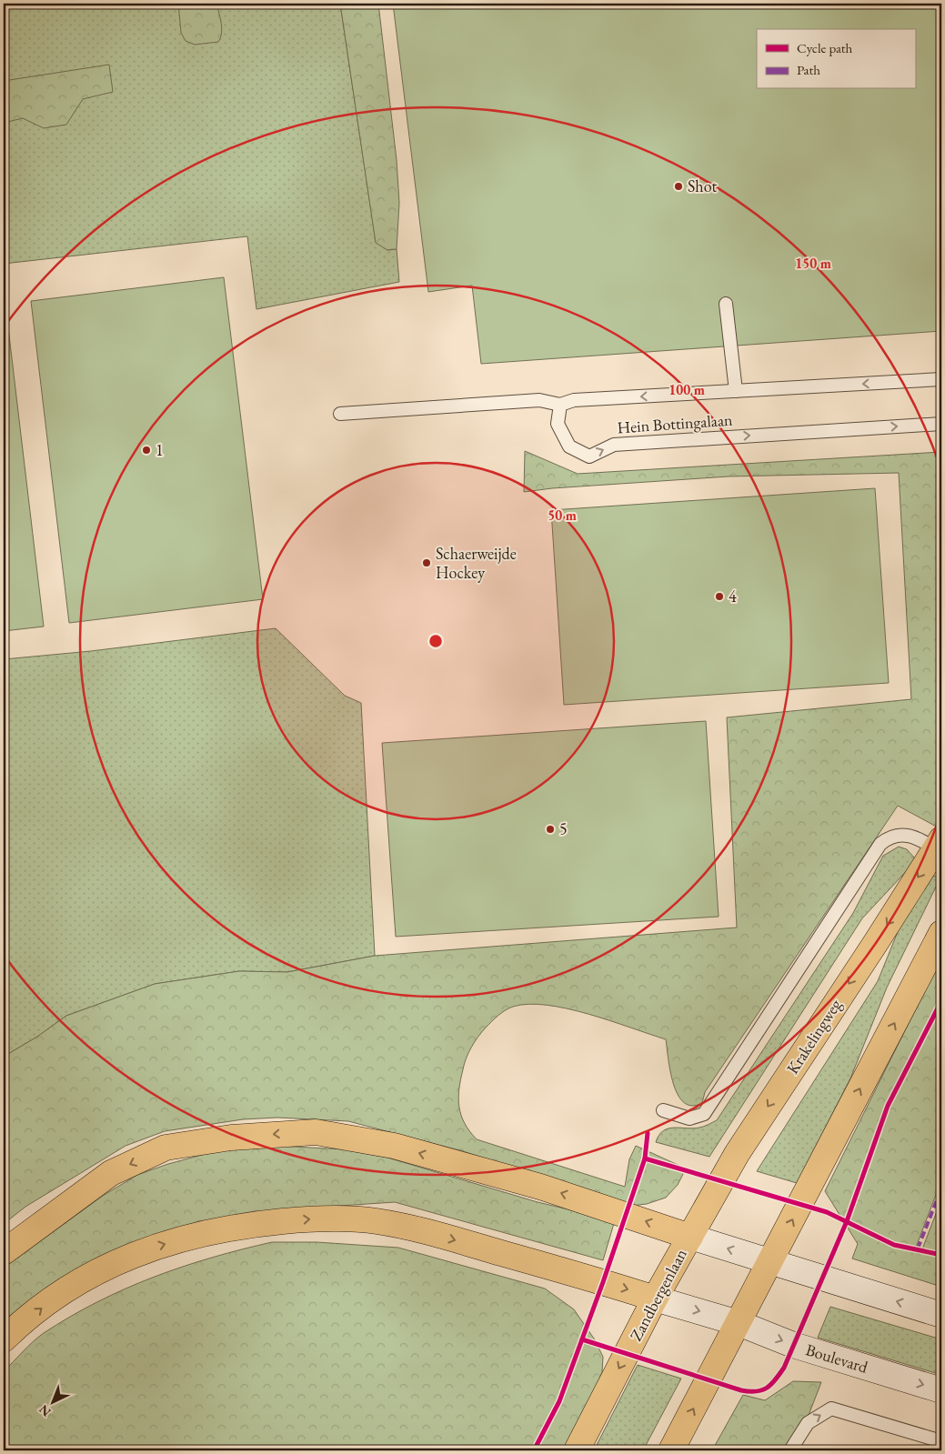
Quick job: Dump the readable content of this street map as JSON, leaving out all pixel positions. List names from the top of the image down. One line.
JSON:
{"streets":{"main road":["Krakelingweg","Zandbergenlaan","Boulevard"],"lane":["Hein Bottingalaan"]},"crossings":[["Krakelingweg","Zandbergenlaan"],["Zandbergenlaan","Boulevard"]],"places":["Shot","1","Schaerweijde Hockey","4","5"],"legend":["Cycle path","Path"],"north":"bottom left","rings":["150 m","100 m","50 m"]}
